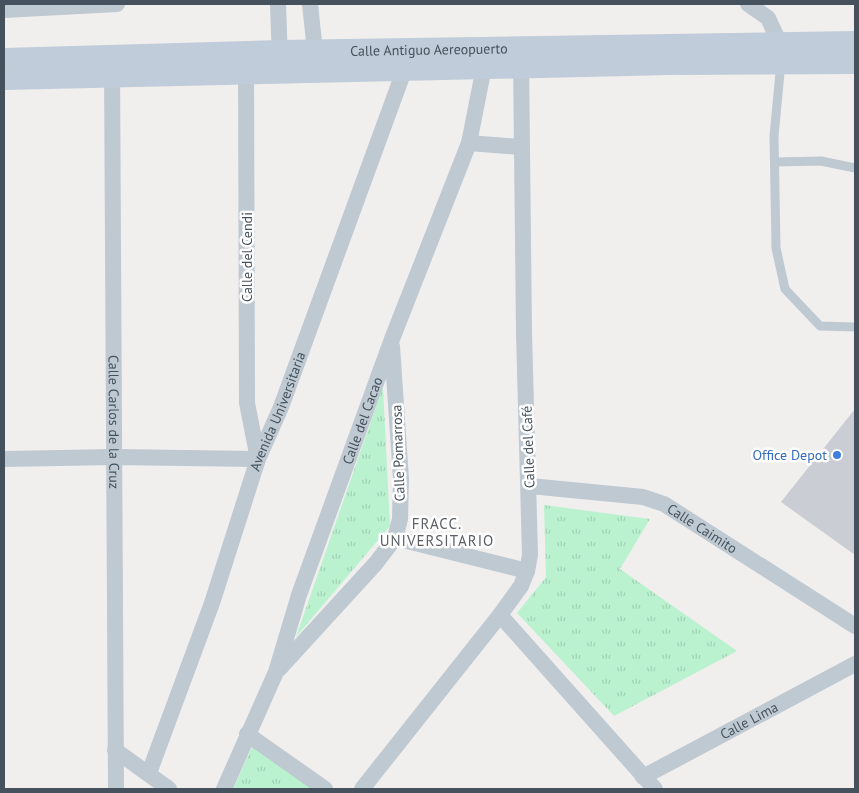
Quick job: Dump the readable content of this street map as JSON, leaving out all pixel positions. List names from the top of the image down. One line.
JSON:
{"streets":{"main road":["Calle Antiguo Aereopuerto"],"street":["Calle del Cendi","Avenida Universitaria","Calle del Cacao","Calle Carlos de la Cruz","Calle del Café","Calle Pomarrosa","Calle Caimito","Calle Lima"]},"crossings":[["Calle Antiguo Aereopuerto","Calle del Cendi"],["Calle Antiguo Aereopuerto","Avenida Universitaria"],["Calle Antiguo Aereopuerto","Calle del Cacao"],["Calle Antiguo Aereopuerto","Calle Carlos de la Cruz"],["Calle Antiguo Aereopuerto","Calle del Café"],["Calle del Cendi","Avenida Universitaria"],["Calle del Cacao","Calle Pomarrosa"],["Calle del Café","Calle Caimito"]],"districts":["FRACC. UNIVERSITARIO"],"places":["Office Depot"]}
